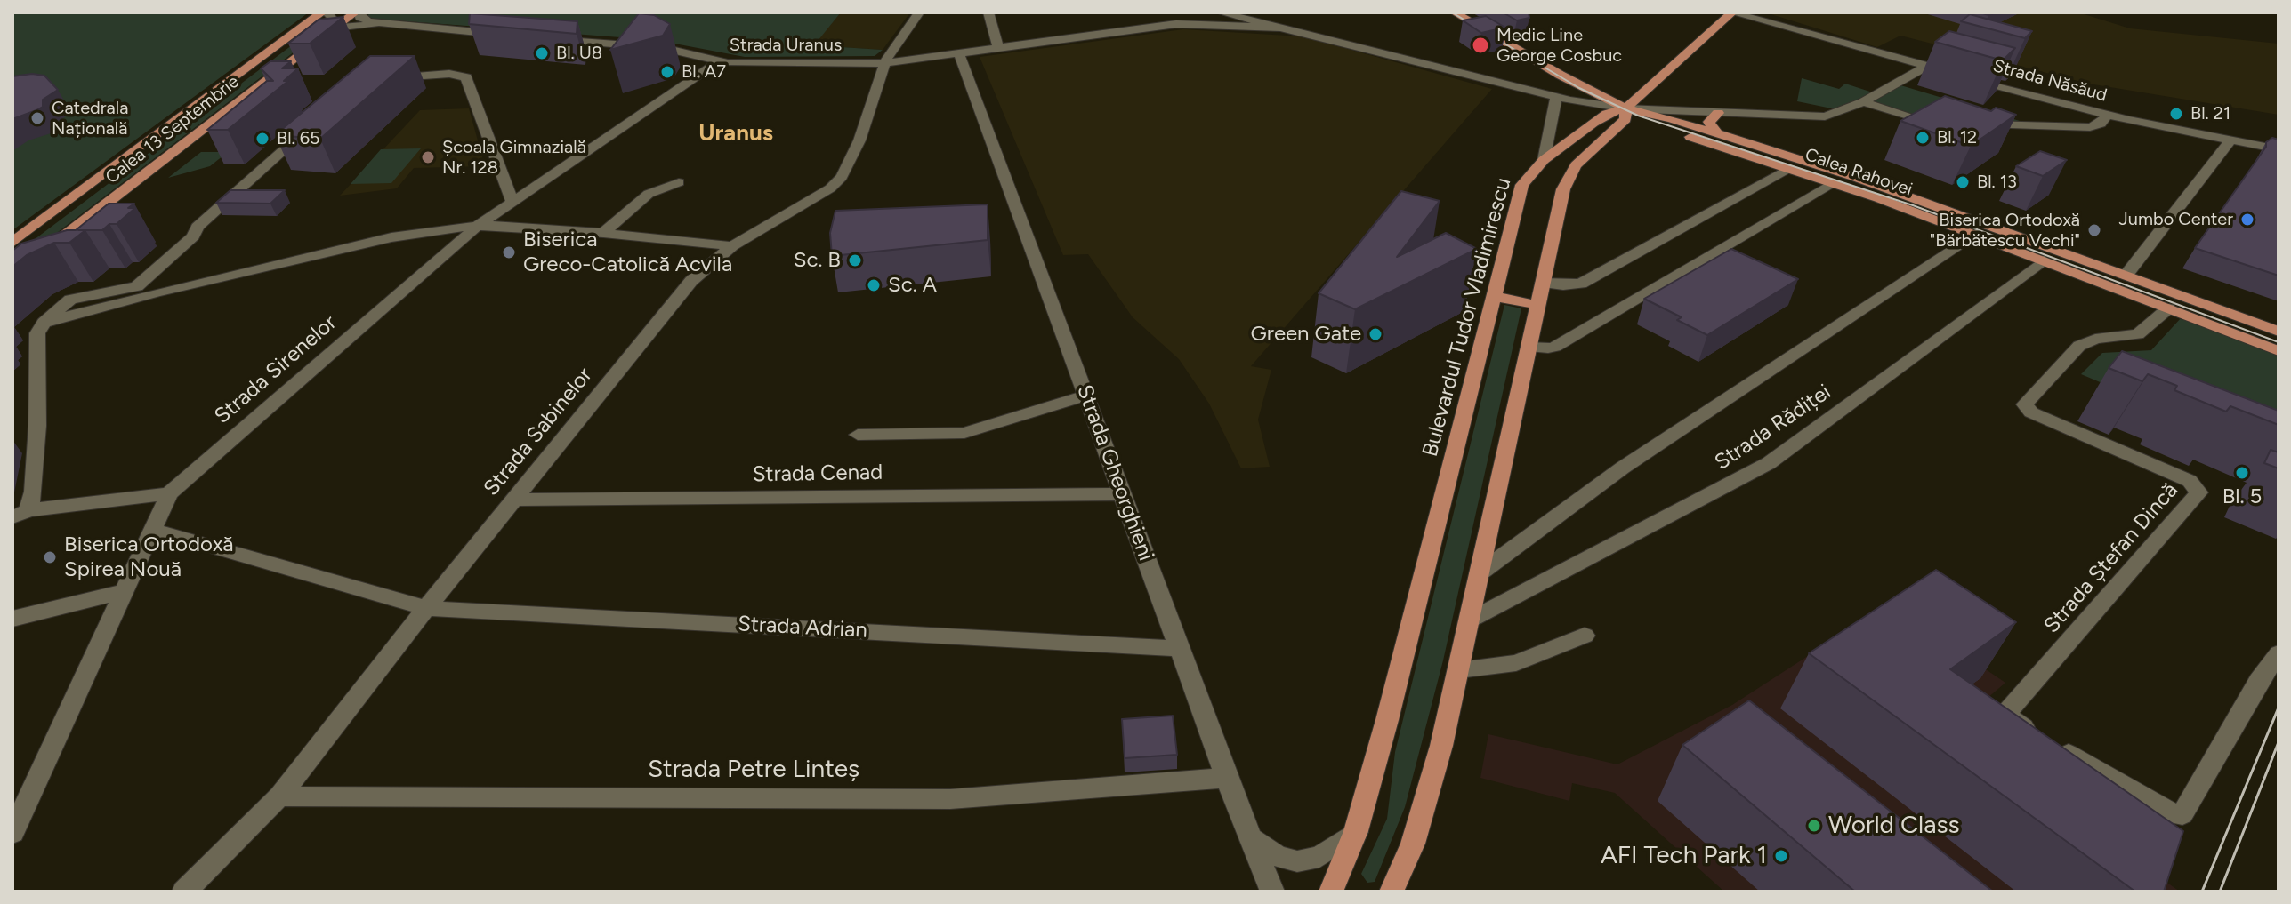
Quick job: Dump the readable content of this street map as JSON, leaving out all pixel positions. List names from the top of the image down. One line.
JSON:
{"streets":{"main road":["Calea 13 Septembrie","Calea Rahovei","Bulevardul Tudor Vladimirescu"],"street":["Strada Uranus","Strada Năsăud","Strada Sirenelor","Strada Rădiței","Strada Sabinelor","Strada Gheorghieni","Strada Cenad","Strada Ștefan Dincă","Strada Adrian","Strada Petre Linteș"]},"crossings":[["Strada Uranus","Calea Rahovei"],["Strada Uranus","Strada Sirenelor"],["Strada Uranus","Strada Sabinelor"],["Strada Uranus","Strada Gheorghieni"],["Calea Rahovei","Bulevardul Tudor Vladimirescu"],["Calea Rahovei","Strada Rădiței"],["Calea Rahovei","Strada Ștefan Dincă"],["Strada Sirenelor","Strada Adrian"],["Strada Sabinelor","Strada Cenad"],["Strada Sabinelor","Strada Adrian"],["Strada Sabinelor","Strada Petre Linteș"],["Strada Gheorghieni","Strada Cenad"],["Strada Gheorghieni","Strada Adrian"],["Strada Gheorghieni","Strada Petre Linteș"]],"districts":["Uranus"],"places":["Medic Line George Cosbuc","Bl. U8","Bl. A7","Bl. 21","Catedrala Națională","Bl. 12","Bl. 65","Școala Gimnazială Nr. 128","Bl. 13","Jumbo Center","Biserica Ortodoxă \"Bărbătescu Vechi\"","Biserica Greco-Catolică Acvila","Sc. B","Sc. A","Green Gate","Bl. 5","Biserica Ortodoxă Spirea Nouă","World Class","AFI Tech Park 1"]}
